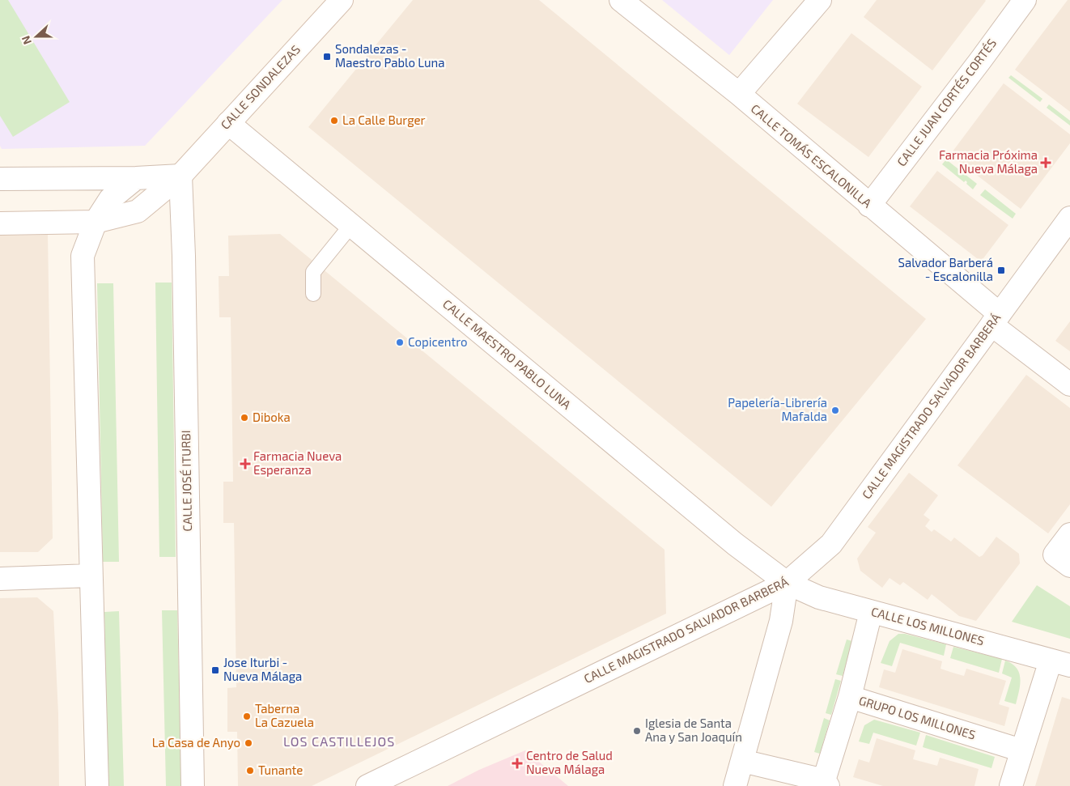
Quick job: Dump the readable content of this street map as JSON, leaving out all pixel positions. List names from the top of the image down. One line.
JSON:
{"streets":{"street":["CALLE SONDALEZAS","CALLE JUAN CORTÉS CORTÉS","CALLE TOMÁS ESCALONILLA","CALLE MAESTRO PABLO LUNA","CALLE MAGISTRADO SALVADOR BARBERÁ","CALLE JOSÉ ITURBI","CALLE LOS MILLONES","GRUPO LOS MILLONES"]},"crossings":[["CALLE SONDALEZAS","CALLE MAESTRO PABLO LUNA"],["CALLE SONDALEZAS","CALLE JOSÉ ITURBI"],["CALLE JUAN CORTÉS CORTÉS","CALLE TOMÁS ESCALONILLA"],["CALLE TOMÁS ESCALONILLA","CALLE MAGISTRADO SALVADOR BARBERÁ"],["CALLE MAESTRO PABLO LUNA","CALLE MAGISTRADO SALVADOR BARBERÁ"],["CALLE MAESTRO PABLO LUNA","CALLE LOS MILLONES"],["CALLE MAGISTRADO SALVADOR BARBERÁ","CALLE LOS MILLONES"],["CALLE LOS MILLONES","GRUPO LOS MILLONES"]],"districts":["LOS CASTILLEJOS"],"places":{"transit":["Sondalezas - Maestro Pablo Luna","Salvador Barberá - Escalonilla","Jose Iturbi - Nueva Málaga"],"other":["La Calle Burger","Copicentro","Papelería-Librería Mafalda","Diboka","Taberna La Cazuela","Iglesia de Santa Ana y San Joaquín","La Casa de Anyo","Tunante"],"health":["Farmacia Próxima Nueva Málaga","Farmacia Nueva Esperanza","Centro de Salud Nueva Málaga"]},"north":"left"}
